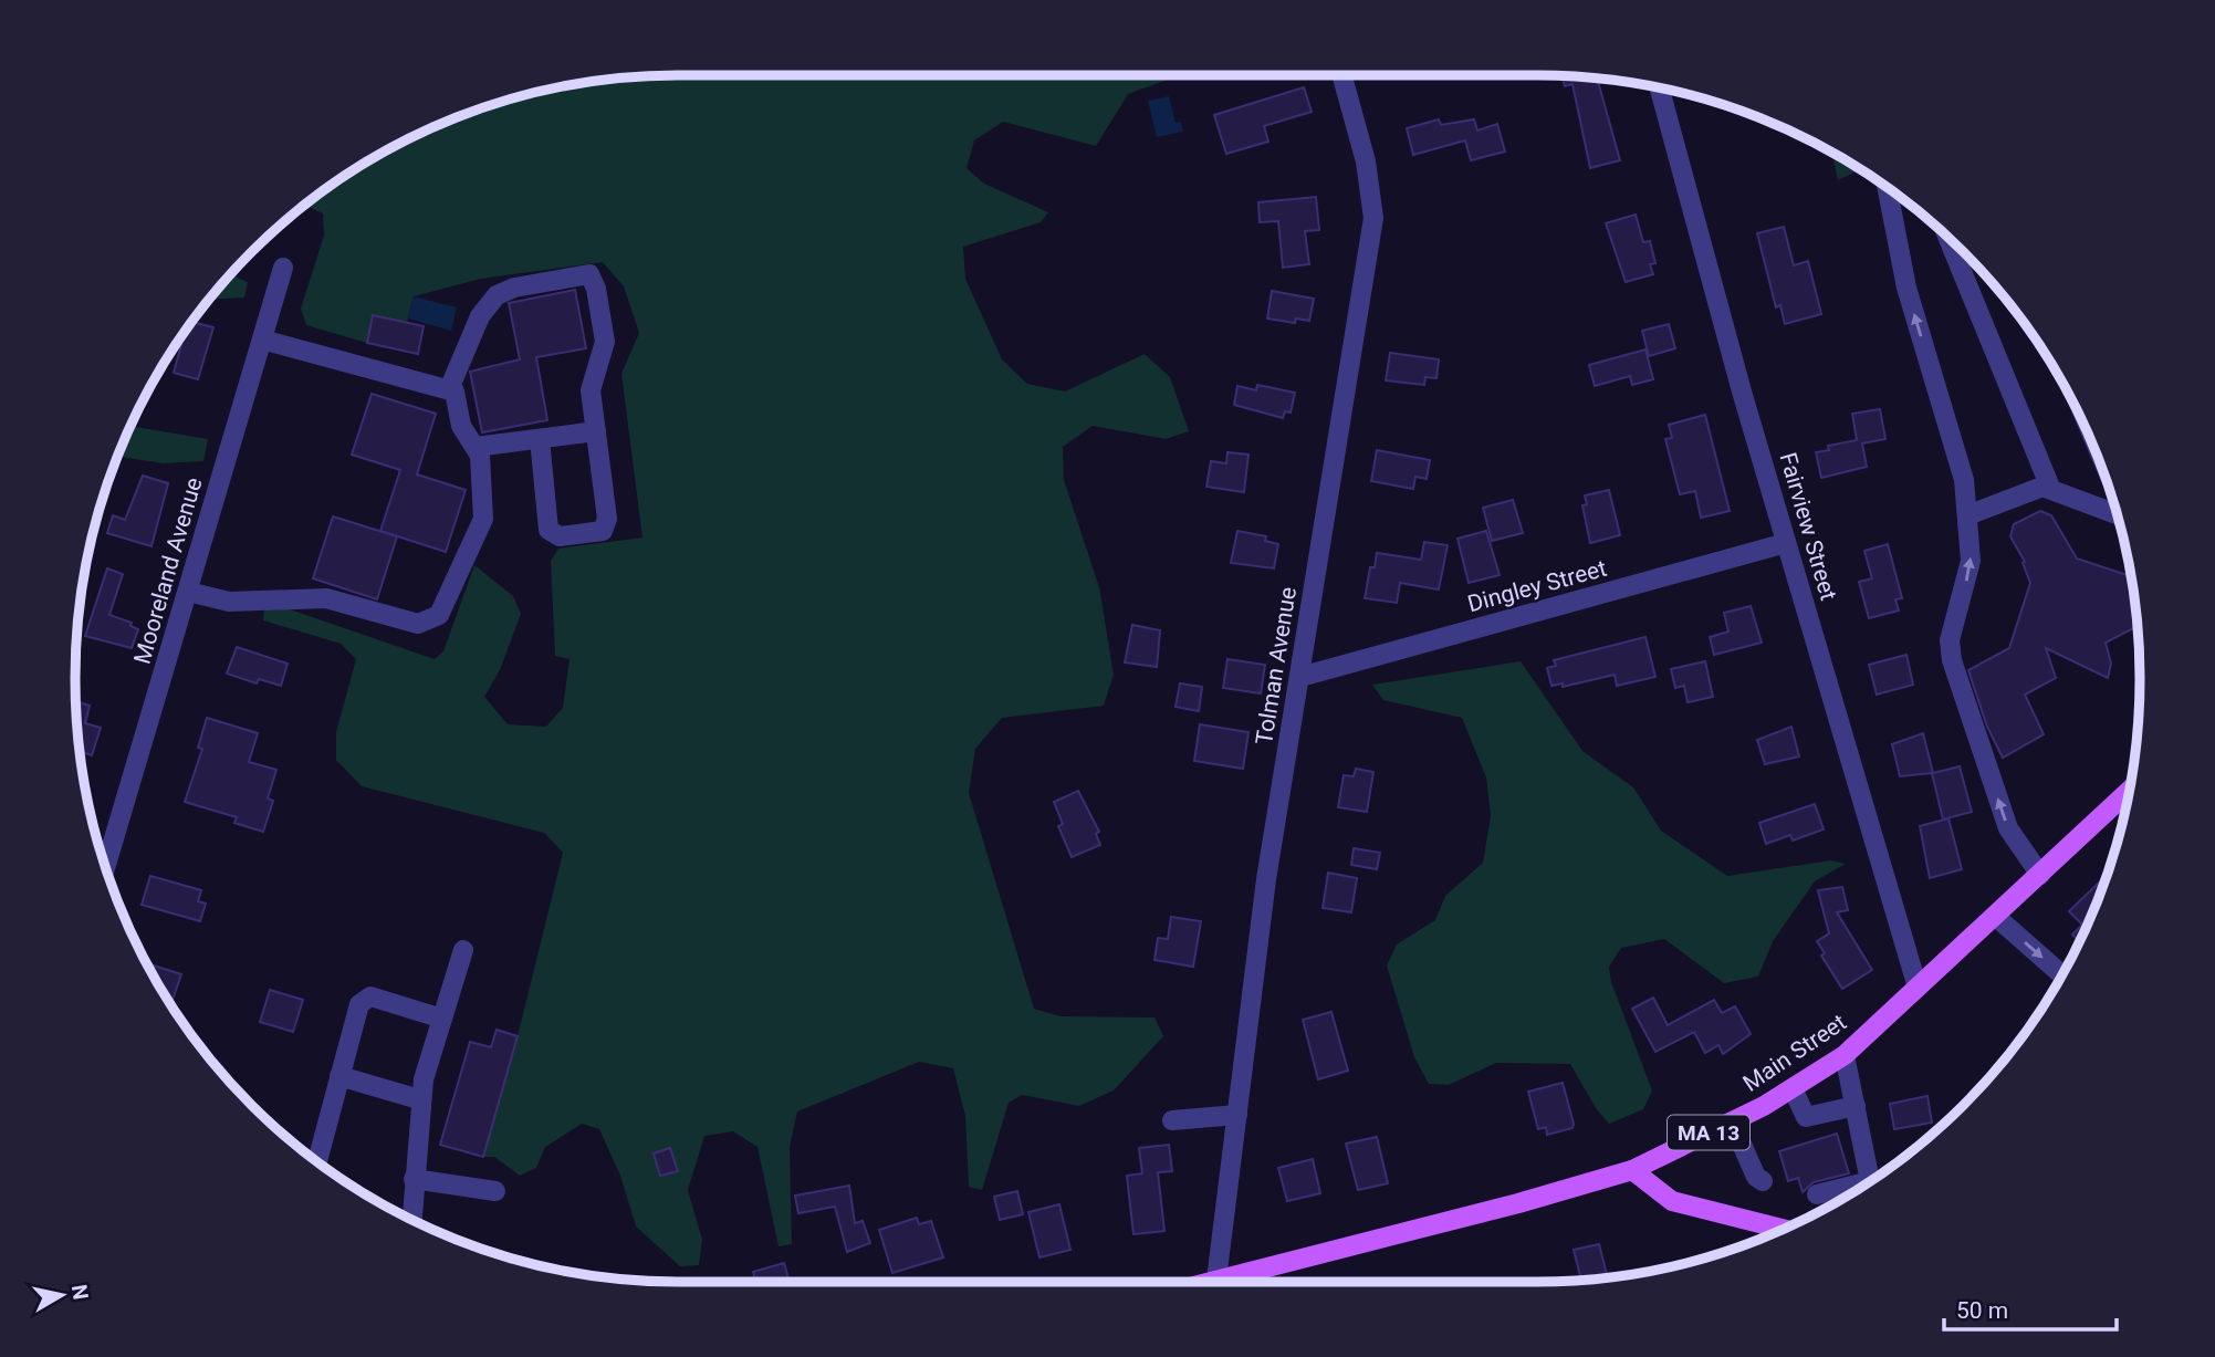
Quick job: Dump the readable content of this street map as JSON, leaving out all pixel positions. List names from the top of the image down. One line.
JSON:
{"streets":{"main road":["Main Street","MA 13"],"street":["Fairview Street","Mooreland Avenue","Dingley Street","Tolman Avenue"]},"crossings":[["Fairview Street","Dingley Street"],["Fairview Street","Main Street"],["Dingley Street","Tolman Avenue"],["Tolman Avenue","Main Street"]],"scale_bar":"50 m","north":"right"}
